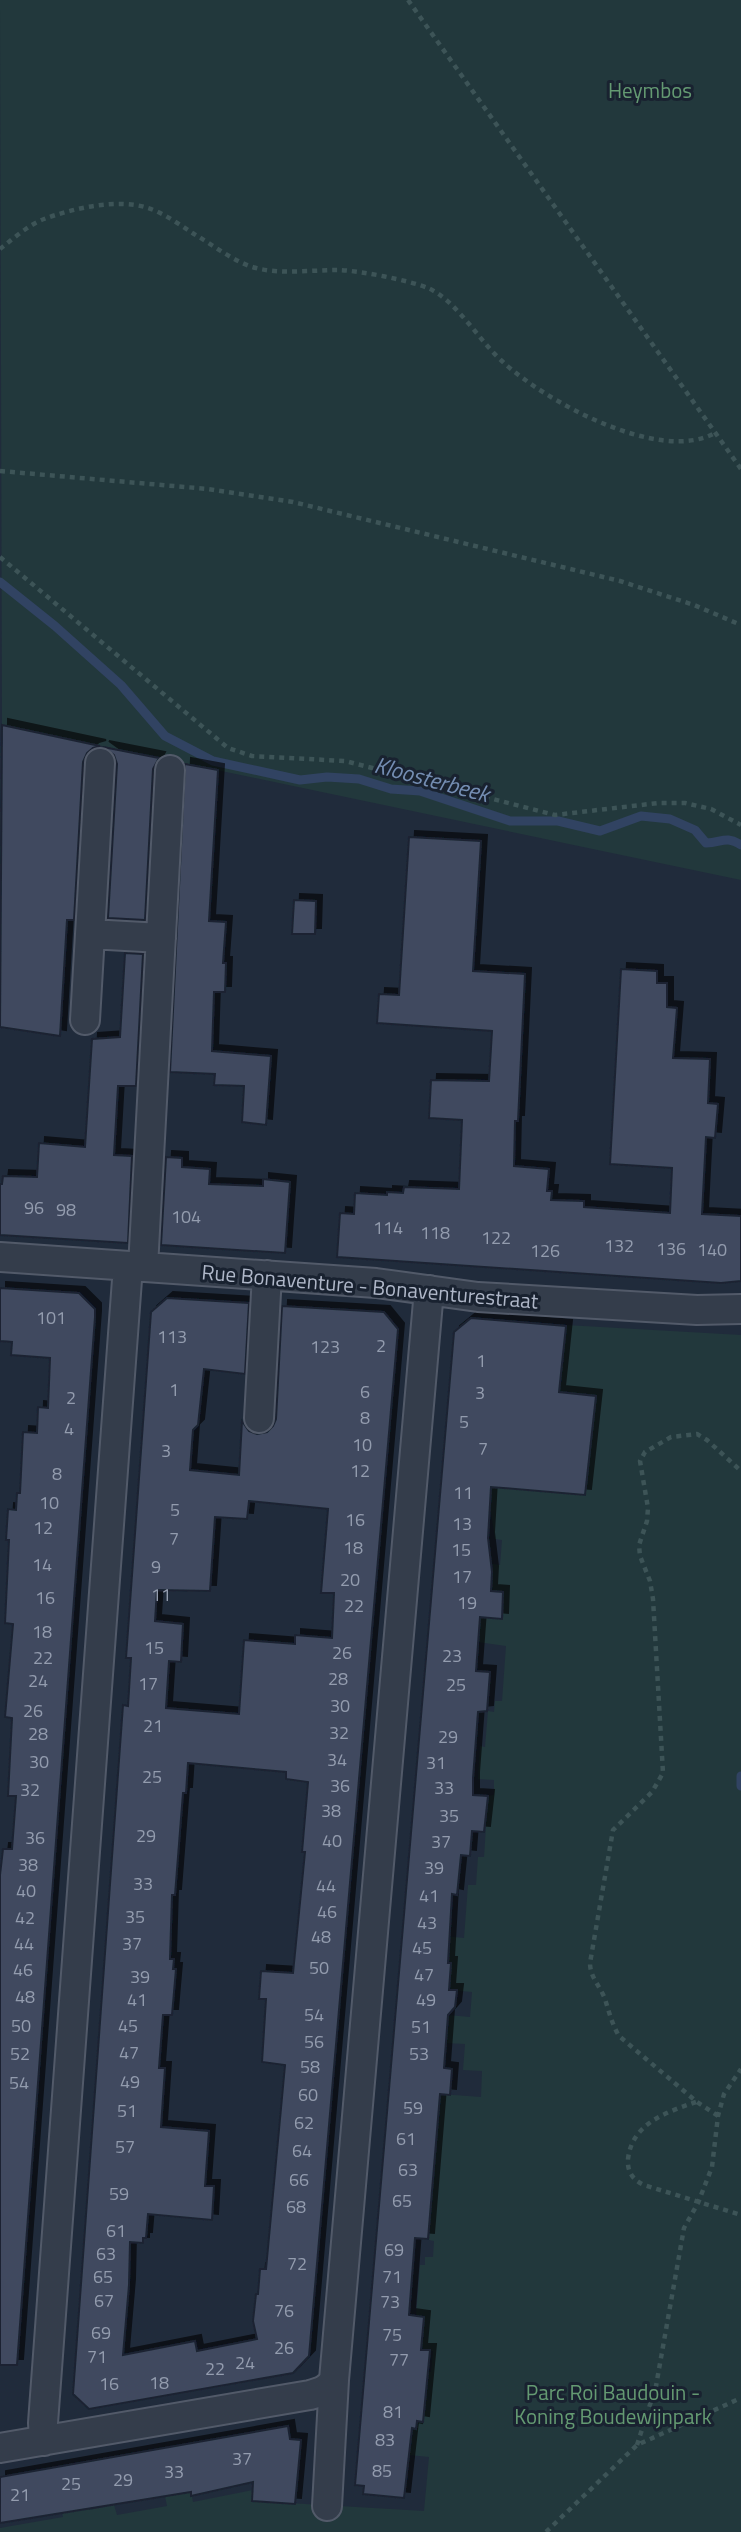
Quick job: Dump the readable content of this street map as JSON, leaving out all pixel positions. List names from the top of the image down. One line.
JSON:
{"streets":{"street":["Rue Bonaventure - Bonaventurestraat"]},"water":["Kloosterbeek"],"parks":["Heymbos","Parc Roi Baudouin - Koning Boudewijnpark"],"house_numbers":["96","98","104","114","118","122","132","136","140","126","101","113","2","123","1","1","6","3","2","8","5","4","10","7","3","12","8","11","10","5","16","13","12","7","18","15","14","9","17","20","11","16","19","22","18","15","26","23","22","28","24","17","25","30","26","21","32","28","29","34","30","31","25","36","33","32","38","35","29","36","40","37","38","39","33","44","40","41","46","35","42","43","48","44","37","45","50","46","47","39","48","41","49","54","50","45","51","56","47","52","53","58","49","54","60","59","51","62","61","57","64","63","66","59","65","68","61","69","63","72","65","71","67","73","76","69","75","26","71","77","24","22","18","16","81","83","37","85","33","29","25","21"]}
